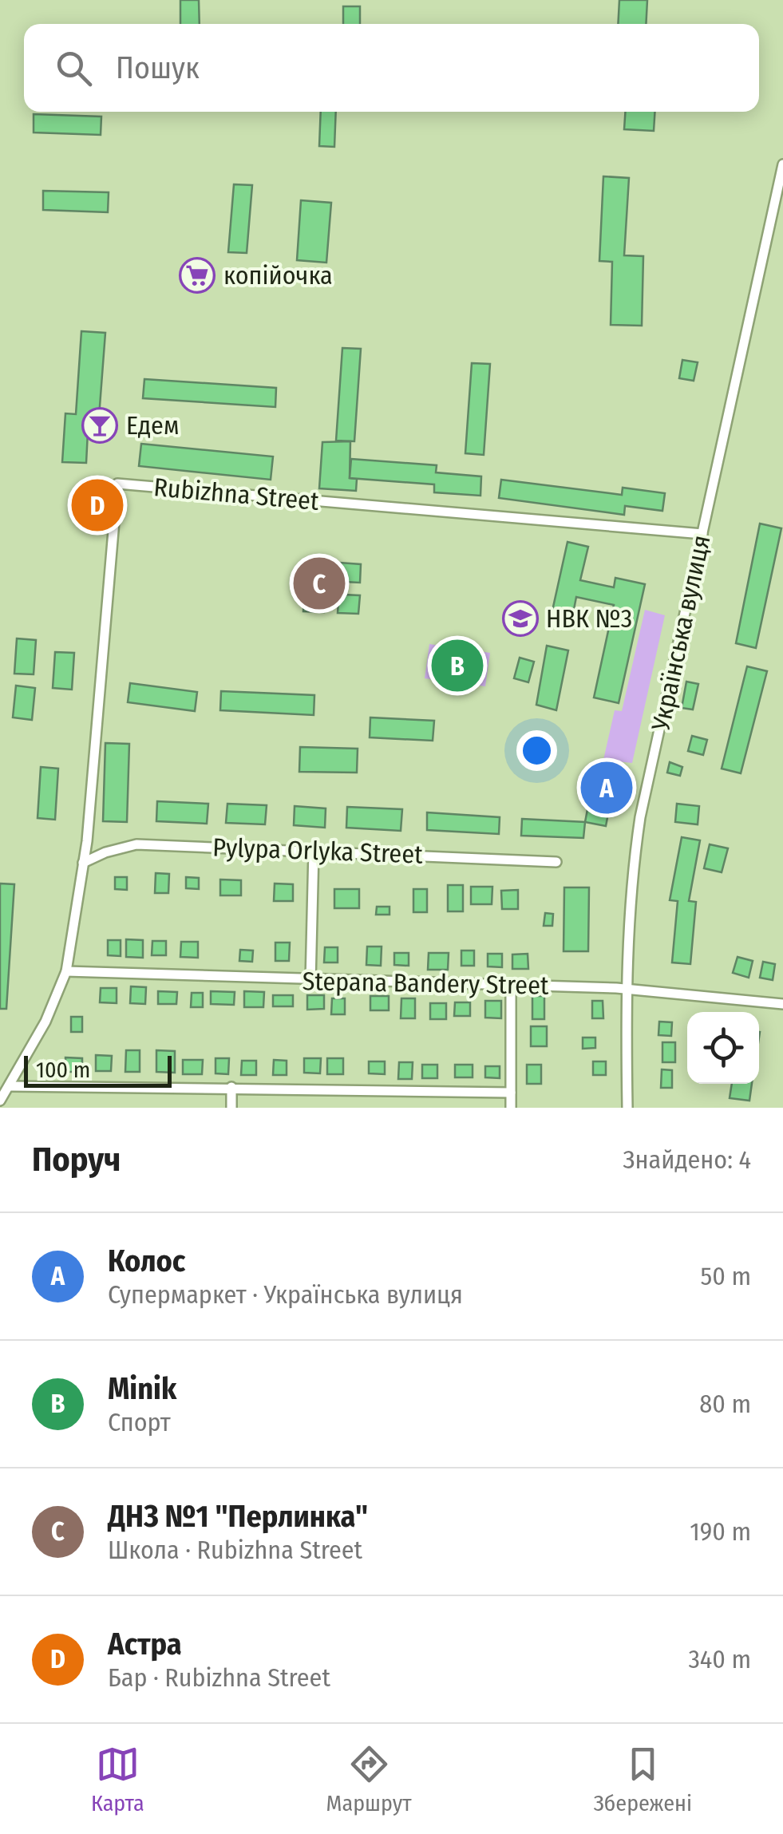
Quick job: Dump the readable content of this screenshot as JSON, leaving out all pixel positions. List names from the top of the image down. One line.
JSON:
{"streets":{"street":["Rubizhna Street","Українська вулиця","Pylypa Orlyka Street","Stepana Bandery Street"]},"crossings":[["Rubizhna Street","Українська вулиця"],["Rubizhna Street","Pylypa Orlyka Street"],["Rubizhna Street","Stepana Bandery Street"],["Українська вулиця","Stepana Bandery Street"]],"places":{"supermarket":["копійочка"],"bar":["Едем"],"school or university":["НВК №3"]},"scale_bar":"100 m","page":{"search":"Пошук","pins":["D","C","B","A"],"scale":"100 m","heading":["Поруч","Знайдено: 4"],"list":[{"mark":"A","name":"Колос","note":"Супермаркет · Українська вулиця","value":"50 m"},{"mark":"B","name":"Minik","note":"Спорт","value":"80 m"},{"mark":"C","name":"ДНЗ №1 \"Перлинка\"","note":"Школа · Rubizhna Street","value":"190 m"},{"mark":"D","name":"Астра","note":"Бар · Rubizhna Street","value":"340 m"}],"nav":["Карта","Маршрут","Збережені"]}}
